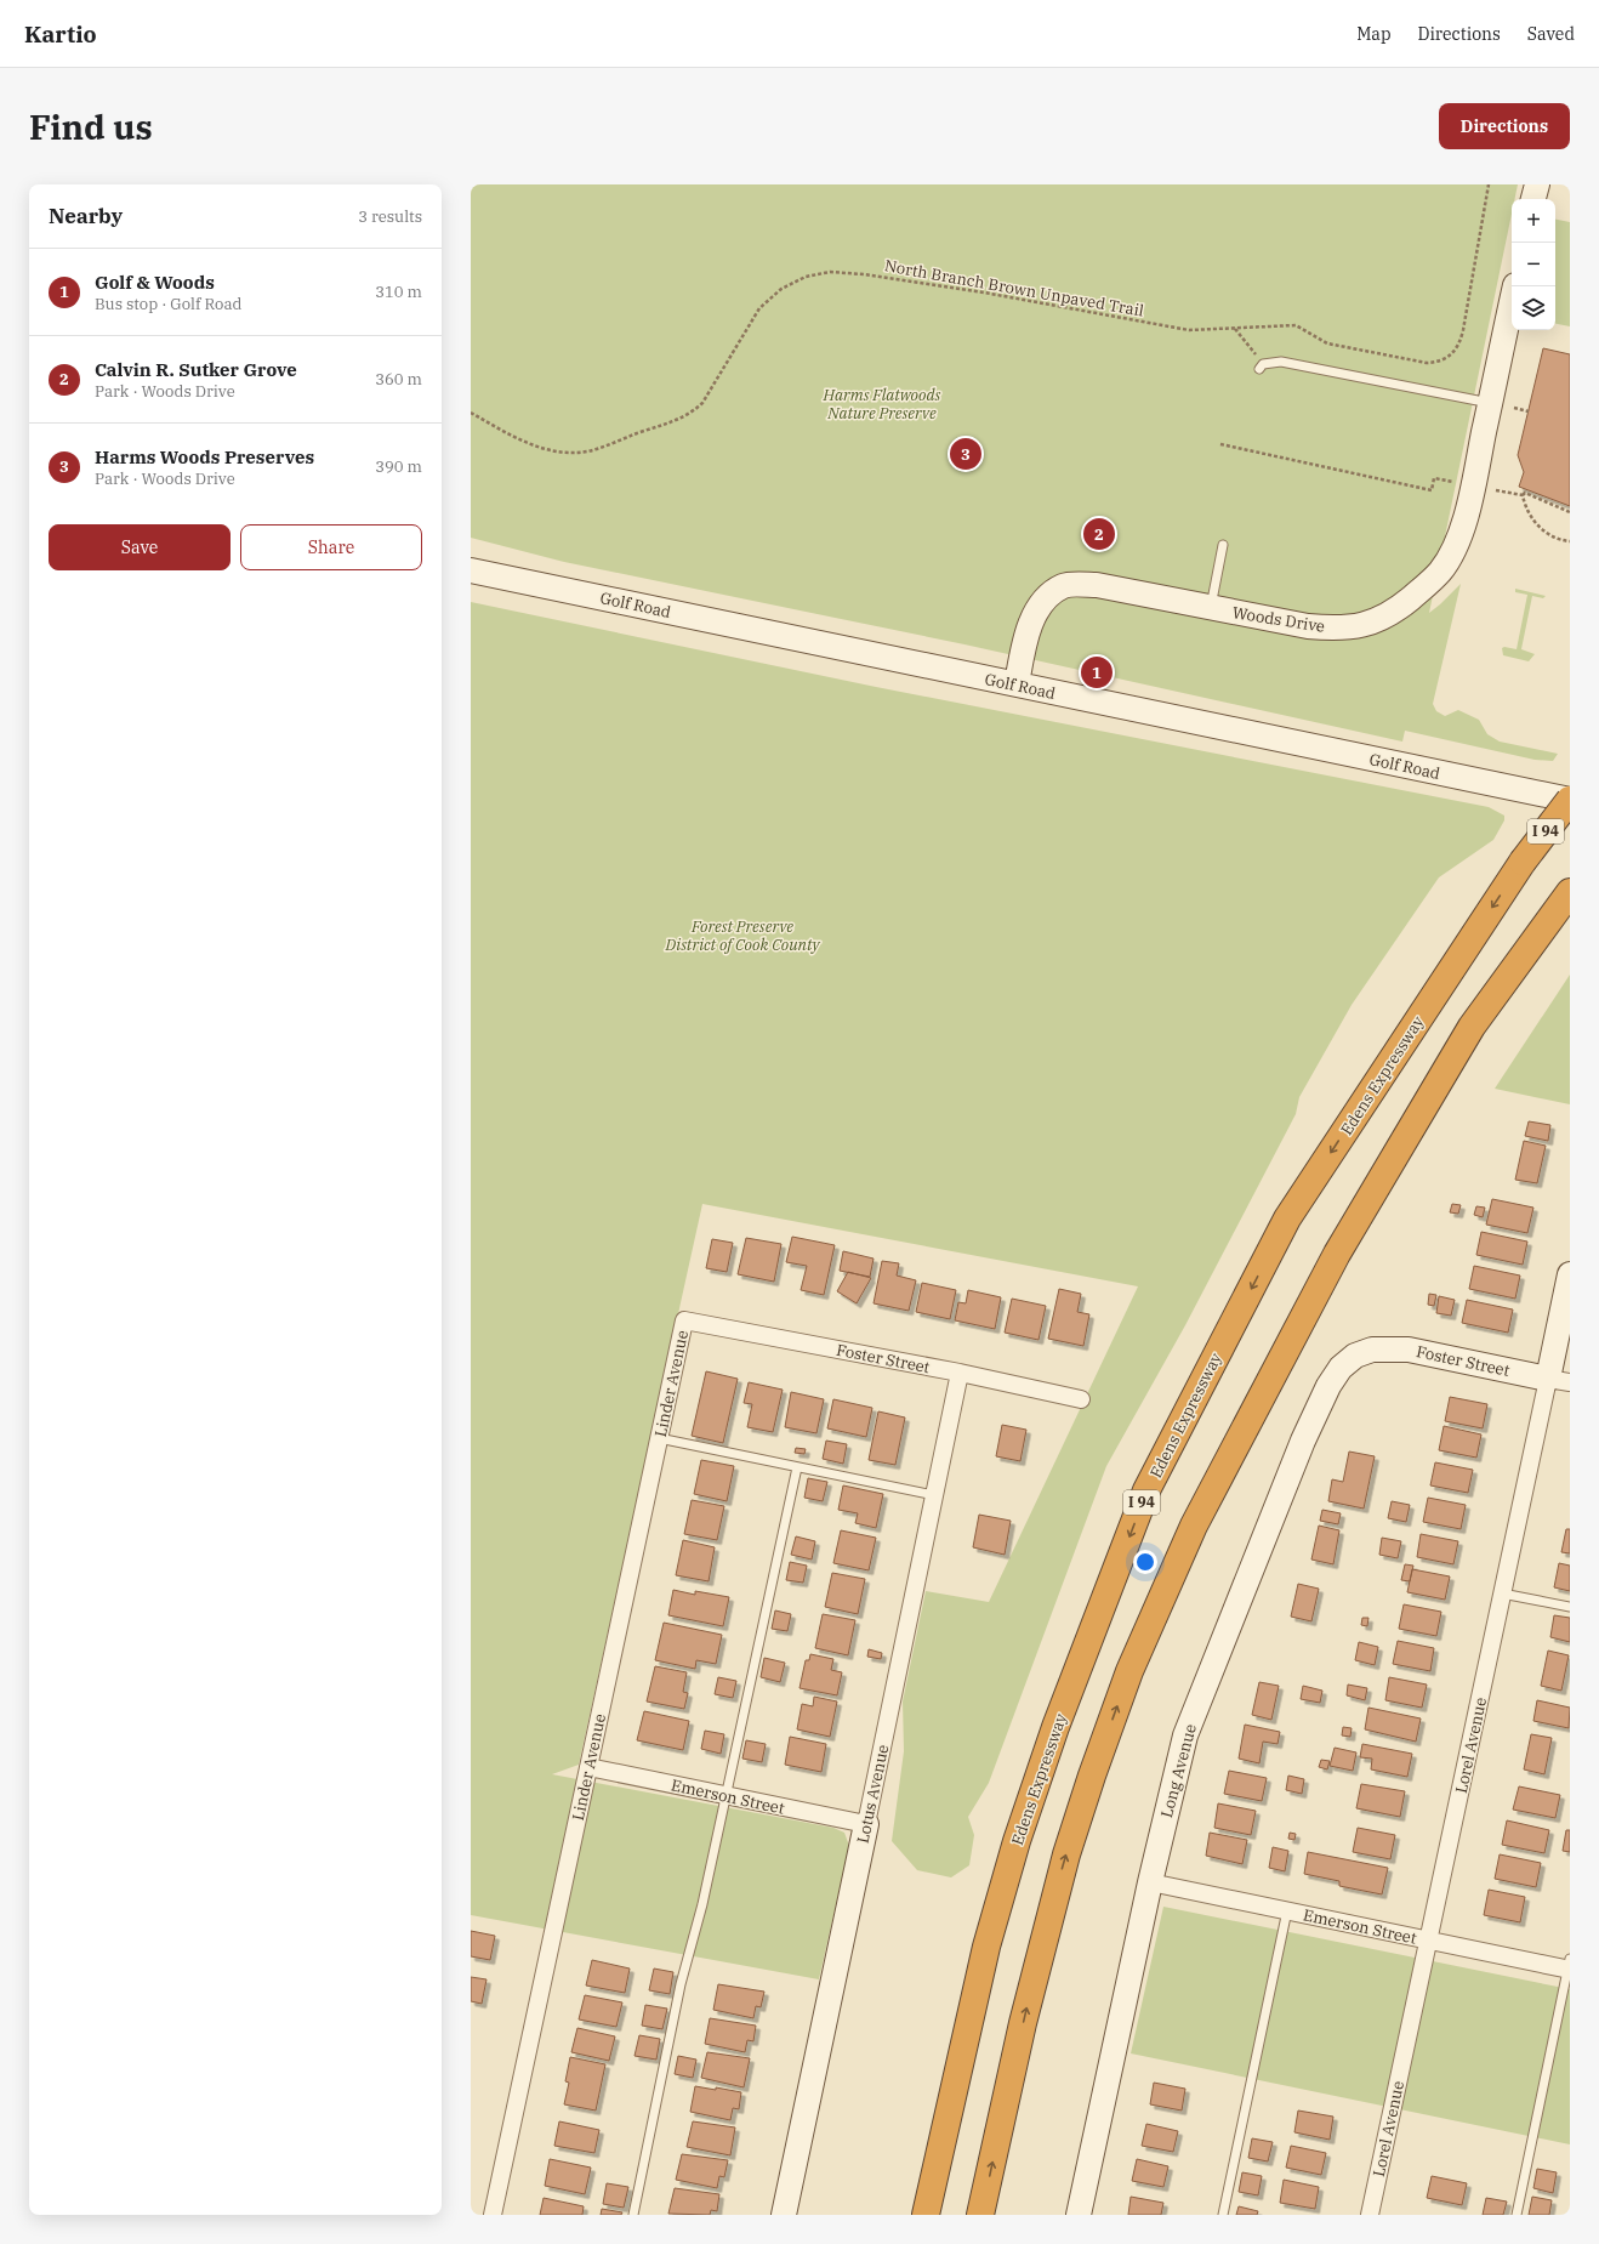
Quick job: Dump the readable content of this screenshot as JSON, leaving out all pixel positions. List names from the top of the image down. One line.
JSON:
{"streets":{"highway":["I 94","Edens Expressway"],"street":["Golf Road","Woods Drive","Foster Street","Linder Avenue","Lorel Avenue","Long Avenue","Lotus Avenue","Emerson Street"],"path":["North Branch Brown Unpaved Trail"]},"crossings":[["Golf Road","Woods Drive"],["Golf Road","Edens Expressway"],["Foster Street","Linder Avenue"],["Foster Street","Lorel Avenue"],["Foster Street","Long Avenue"],["Foster Street","Lotus Avenue"],["Linder Avenue","Emerson Street"],["Lorel Avenue","Emerson Street"],["Long Avenue","Emerson Street"],["Lotus Avenue","Emerson Street"]],"parks":["Harms Flatwoods Nature Preserve","Forest Preserve District of Cook County"],"page":{"header":"Kartio","nav":["Map","Directions","Saved"],"buttons":["Directions",["Save","Share"]],"title":"Find us","heading":["Nearby","3 results"],"map_buttons":["+","−"],"list":[{"mark":"1","name":"Golf & Woods","note":"Bus stop · Golf Road","value":"310 m"},{"mark":"2","name":"Calvin R. Sutker Grove","note":"Park · Woods Drive","value":"360 m"},{"mark":"3","name":"Harms Woods Preserves","note":"Park · Woods Drive","value":"390 m"}],"pins":["3","2","1"]}}
